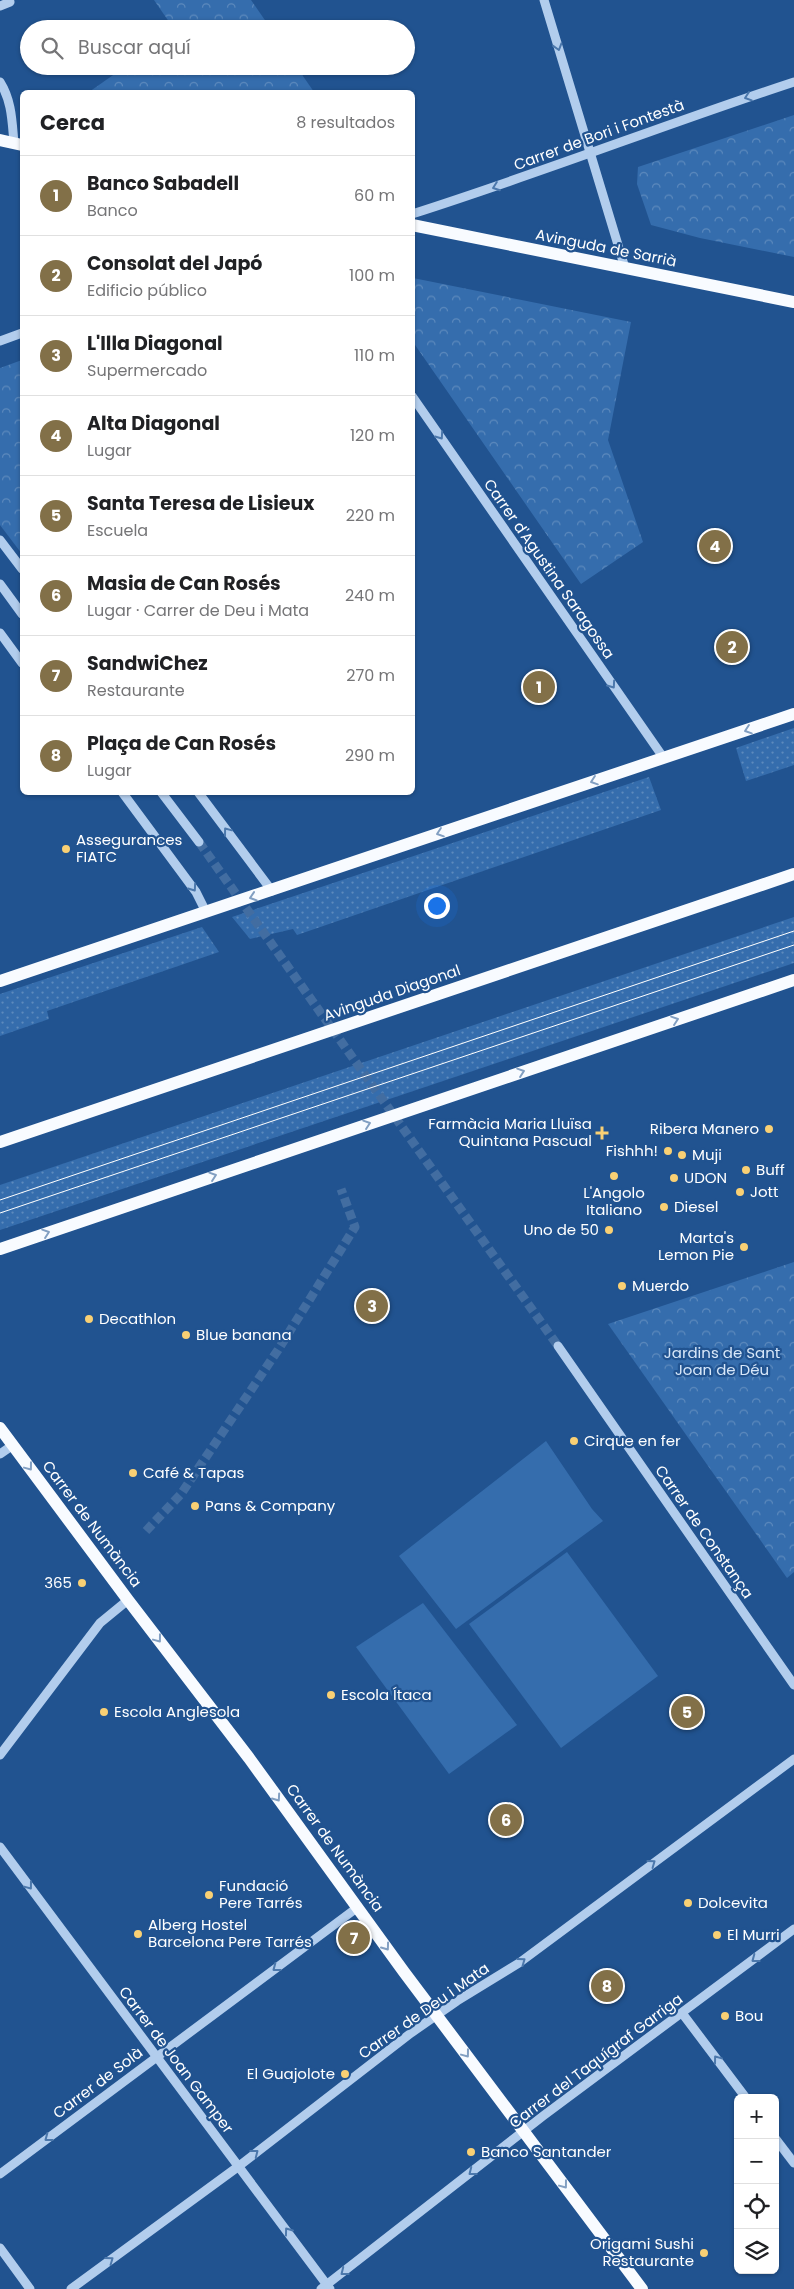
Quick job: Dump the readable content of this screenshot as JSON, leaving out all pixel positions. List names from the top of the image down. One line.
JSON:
{"streets":{"main road":["Avinguda de Sarrià","Avinguda Diagonal","Carrer de Numància"],"street":["Carrer de Bori i Fontestà","Carrer d'Agustina Saragossa","Carrer de Constança","Carrer de Deu i Mata","Carrer de Joan Gamper","Carrer del Taquígraf Garriga","Carrer de Solà"]},"crossings":[["Carrer de Numància","Carrer de Deu i Mata"],["Carrer de Numància","Carrer del Taquígraf Garriga"],["Carrer de Numància","Carrer de Solà"],["Carrer de Deu i Mata","Carrer de Joan Gamper"],["Carrer de Joan Gamper","Carrer del Taquígraf Garriga"],["Carrer de Joan Gamper","Carrer de Solà"]],"one_way":["Carrer de Bori i Fontestà","Carrer d'Agustina Saragossa","Carrer de Numància","Carrer de Deu i Mata","Carrer del Taquígraf Garriga","Carrer de Solà"],"parks":["Jardins de Sant Joan de Déu"],"places":{"other":["Assegurances FIATC","Ribera Manero","Fishhh!","Muji","Buff","L'Angolo Italiano","UDON","Jott","Diesel","Uno de 50","Marta's Lemon Pie","Muerdo","Decathlon","Blue banana","Cirque en fer","Café & Tapas","Pans & Company","365","Escola Ítaca","Escola Anglesola","Fundació Pere Tarrés","Dolcevita","Alberg Hostel Barcelona Pere Tarrés","El Murri","Bou","El Guajolote","Banco Santander","Origami Sushi Restaurante"],"health":["Farmàcia Maria Lluïsa Quintana Pascual"]},"page":{"search":"Buscar aquí","heading":["Cerca","8 resultados"],"list":[{"mark":"1","name":"Banco Sabadell","note":"Banco","value":"60 m"},{"mark":"2","name":"Consolat del Japó","note":"Edificio público","value":"100 m"},{"mark":"3","name":"L'Illa Diagonal","note":"Supermercado","value":"110 m"},{"mark":"4","name":"Alta Diagonal","note":"Lugar","value":"120 m"},{"mark":"5","name":"Santa Teresa de Lisieux","note":"Escuela","value":"220 m"},{"mark":"6","name":"Masia de Can Rosés","note":"Lugar · Carrer de Deu i Mata","value":"240 m"},{"mark":"7","name":"SandwiChez","note":"Restaurante","value":"270 m"},{"mark":"8","name":"Plaça de Can Rosés","note":"Lugar","value":"290 m"}],"pins":["4","2","1","3","5","6","7","8"],"map_buttons":["+","−"]}}
